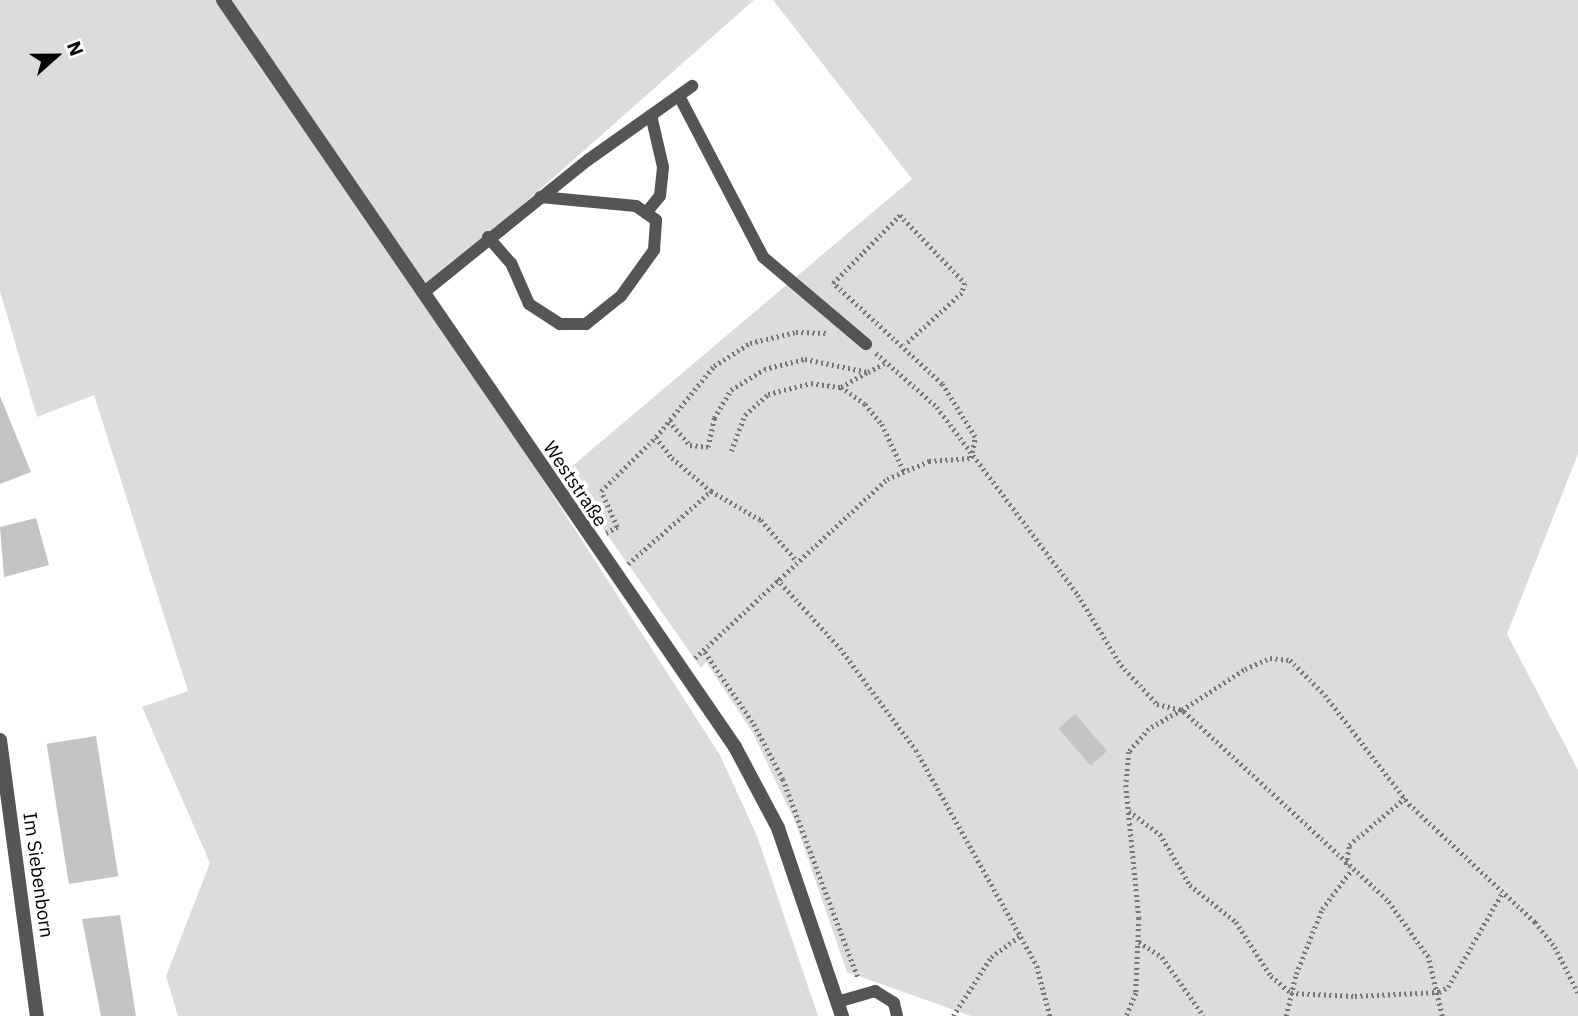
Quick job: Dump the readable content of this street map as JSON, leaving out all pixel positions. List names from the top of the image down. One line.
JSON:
{"streets":{"street":["Weststraße","Im Siebenborn"]},"north":"right"}
